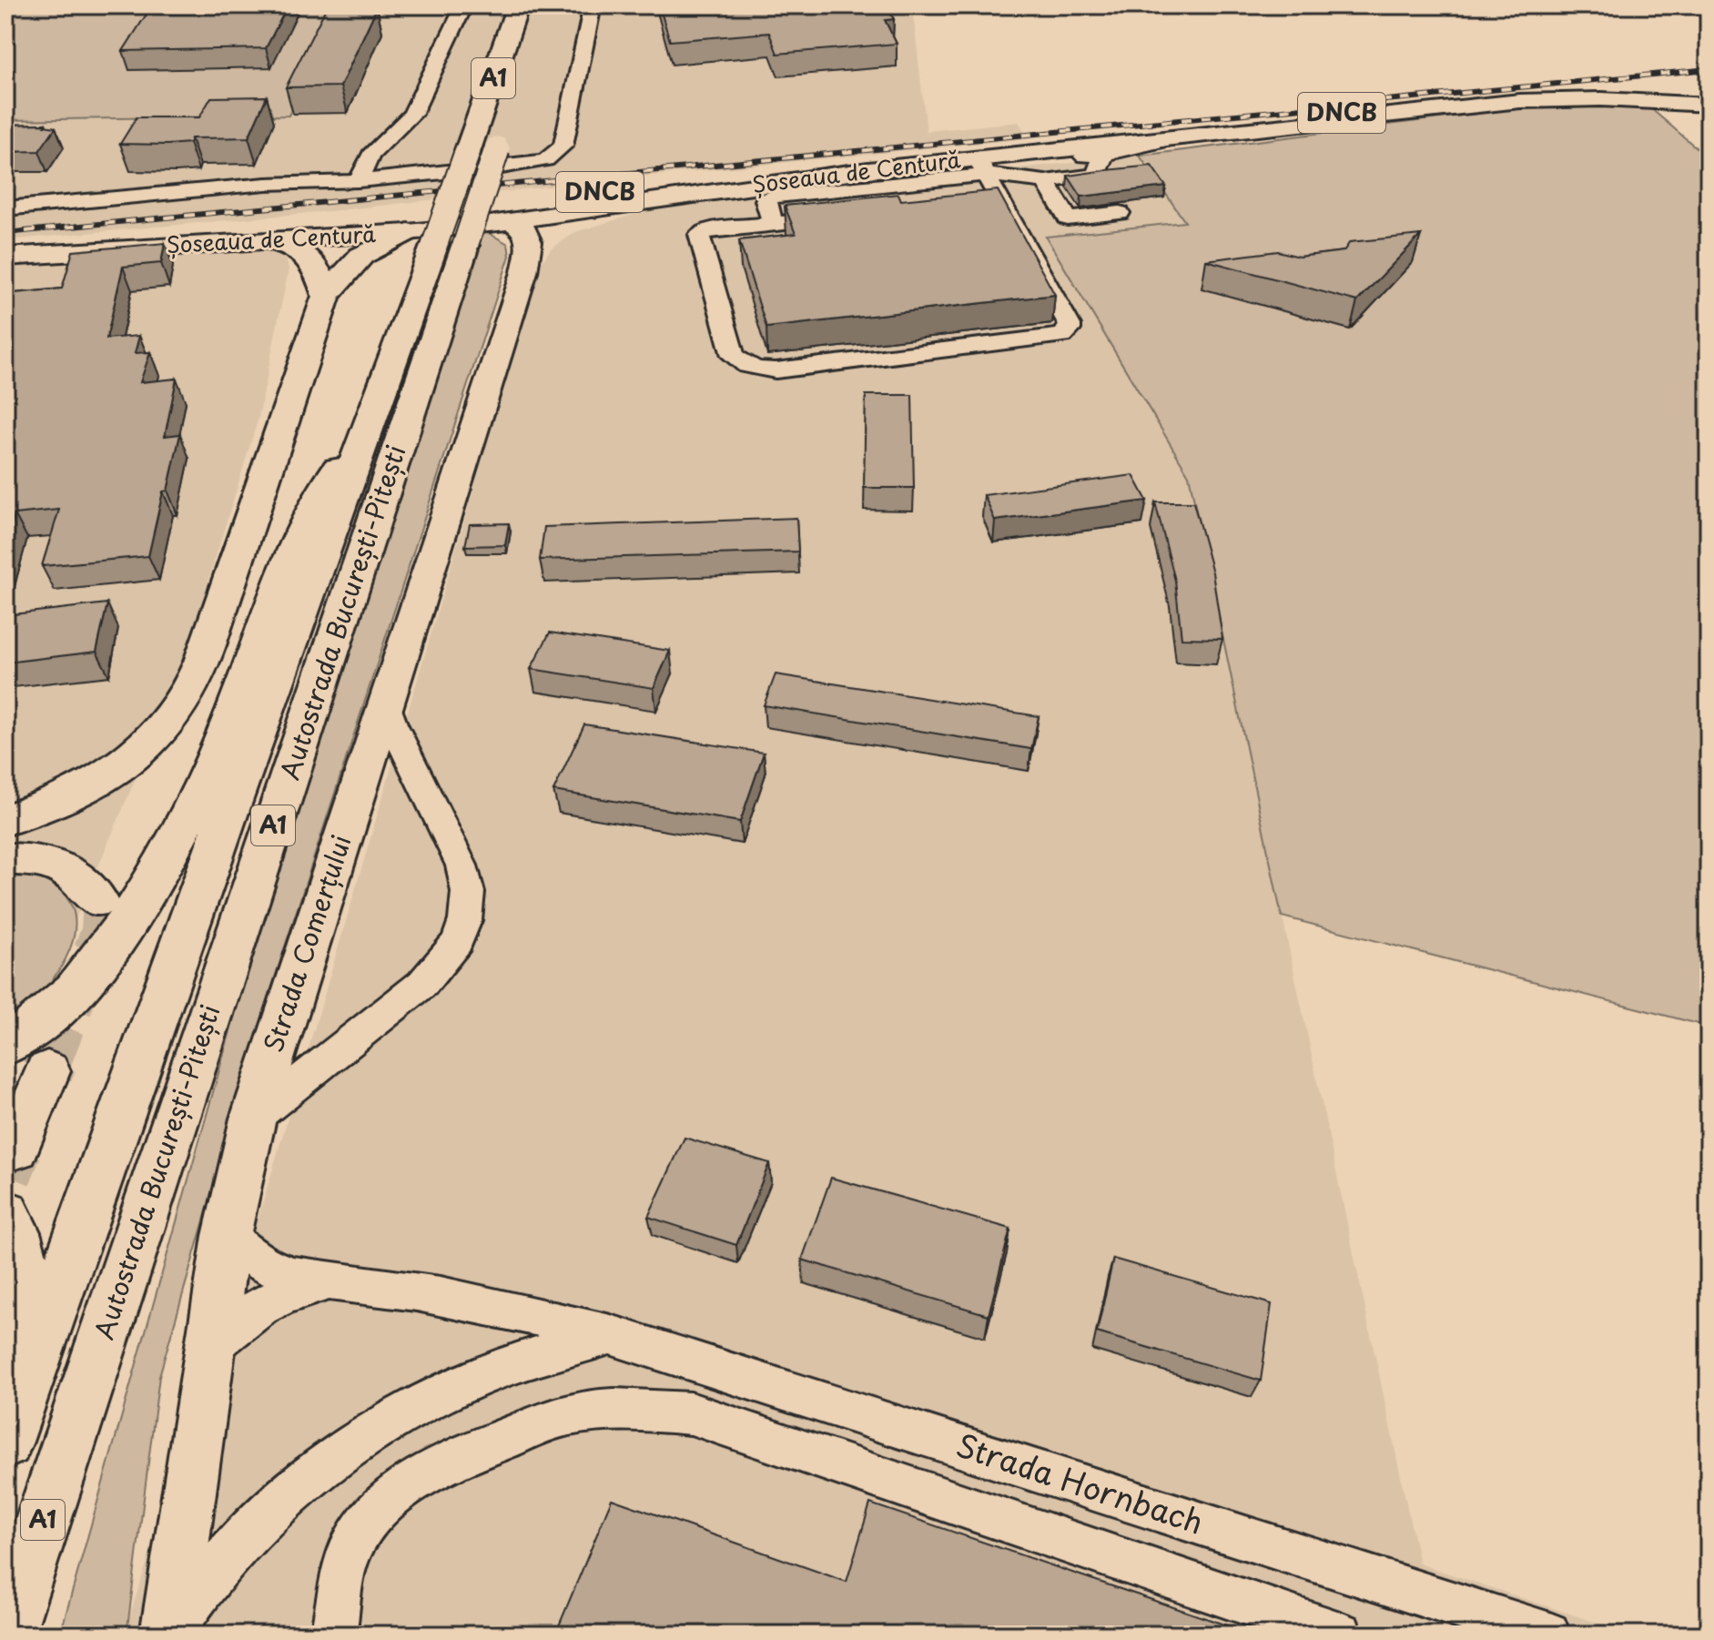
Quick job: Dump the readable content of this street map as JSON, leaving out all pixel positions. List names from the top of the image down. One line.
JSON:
{"streets":{"highway":["A1","Autostrada București-Pitești"],"main road":["DNCB","Șoseaua de Centură","Strada Comerțului"],"street":["Strada Hornbach"]},"crossings":[["Strada Comerțului","Strada Hornbach"]]}
